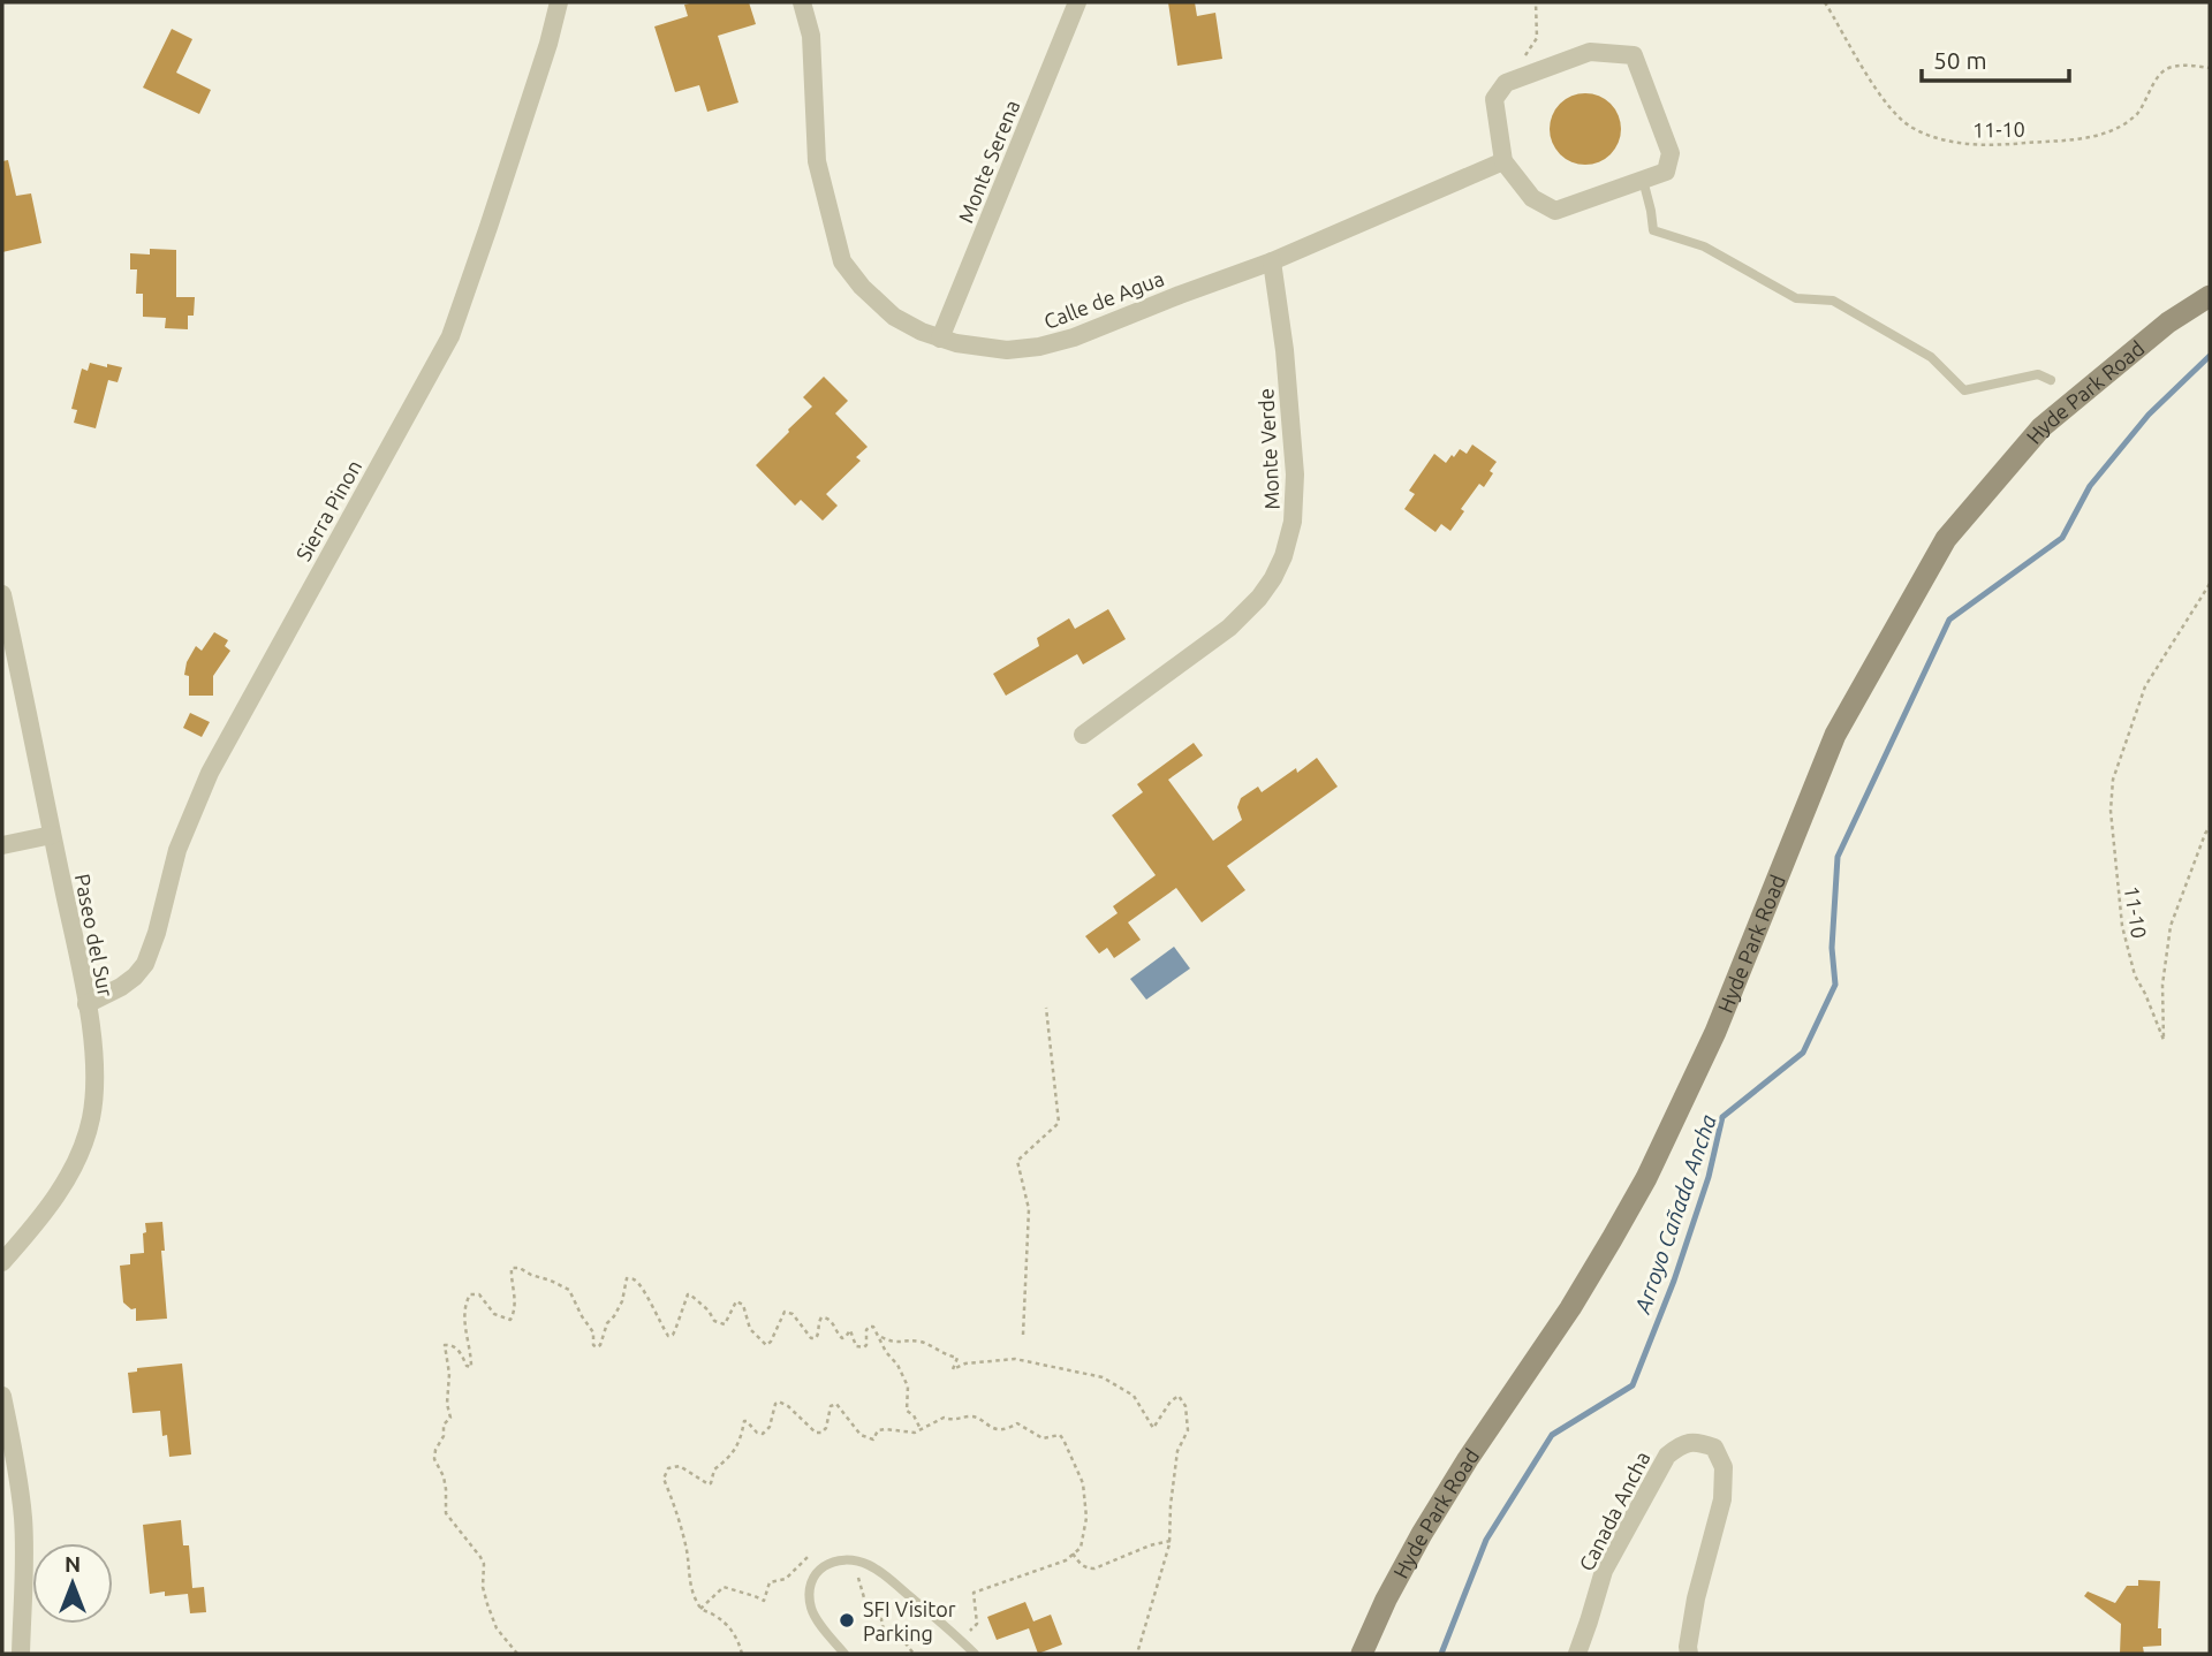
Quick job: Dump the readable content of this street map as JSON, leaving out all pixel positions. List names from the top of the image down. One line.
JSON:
{"streets":{"main road":["Hyde Park Road"],"street":["Monte Serena","Calle de Agua","Monte Verde","Sierra Pinon","Paseo del Sur","Canada Ancha"],"path":["11-10"]},"crossings":[["Monte Serena","Calle de Agua"],["Calle de Agua","Monte Verde"],["Sierra Pinon","Paseo del Sur"]],"water":["Arroyo Cañada Ancha"],"places":["SFI Visitor Parking"],"scale_bar":"50 m","north":"top"}
